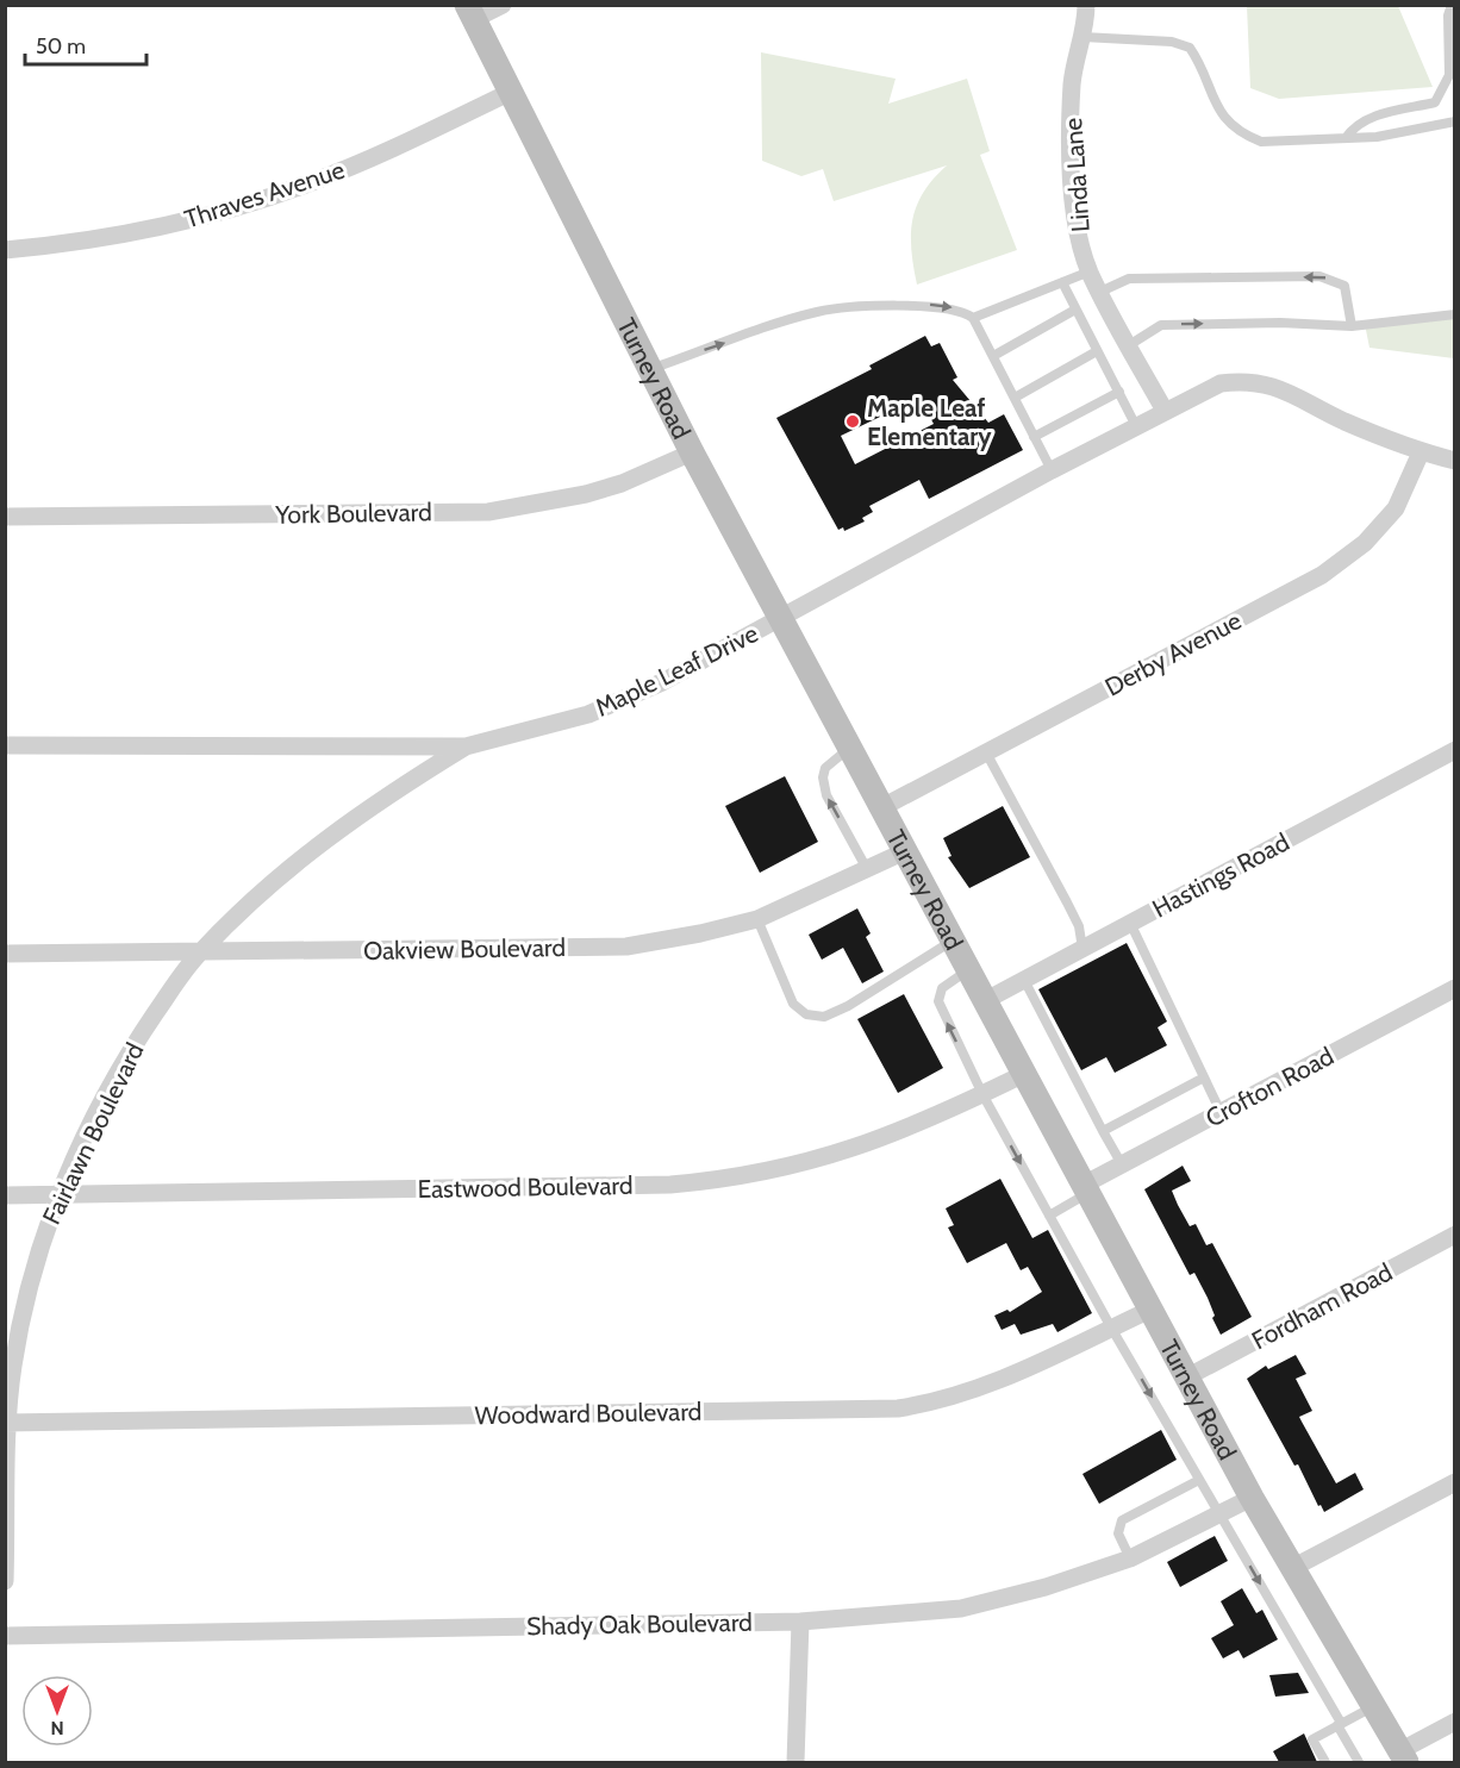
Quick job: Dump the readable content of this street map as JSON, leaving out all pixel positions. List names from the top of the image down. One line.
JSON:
{"streets":{"main road":["Turney Road"],"street":["Linda Lane","Thraves Avenue","York Boulevard","Derby Avenue","Maple Leaf Drive","Hastings Road","Oakview Boulevard","Crofton Road","Fairlawn Boulevard","Eastwood Boulevard","Fordham Road","Woodward Boulevard","Shady Oak Boulevard"]},"crossings":[["Linda Lane","Maple Leaf Drive"],["Thraves Avenue","Turney Road"],["Turney Road","York Boulevard"],["Turney Road","Derby Avenue"],["Turney Road","Maple Leaf Drive"],["Turney Road","Hastings Road"],["Turney Road","Oakview Boulevard"],["Turney Road","Crofton Road"],["Turney Road","Eastwood Boulevard"],["Turney Road","Fordham Road"],["Turney Road","Woodward Boulevard"],["Turney Road","Shady Oak Boulevard"],["Derby Avenue","Maple Leaf Drive"],["Maple Leaf Drive","Fairlawn Boulevard"],["Oakview Boulevard","Fairlawn Boulevard"],["Fairlawn Boulevard","Eastwood Boulevard"],["Fairlawn Boulevard","Woodward Boulevard"]],"places":["Maple Leaf Elementary"],"scale_bar":"50 m","north":"bottom"}
